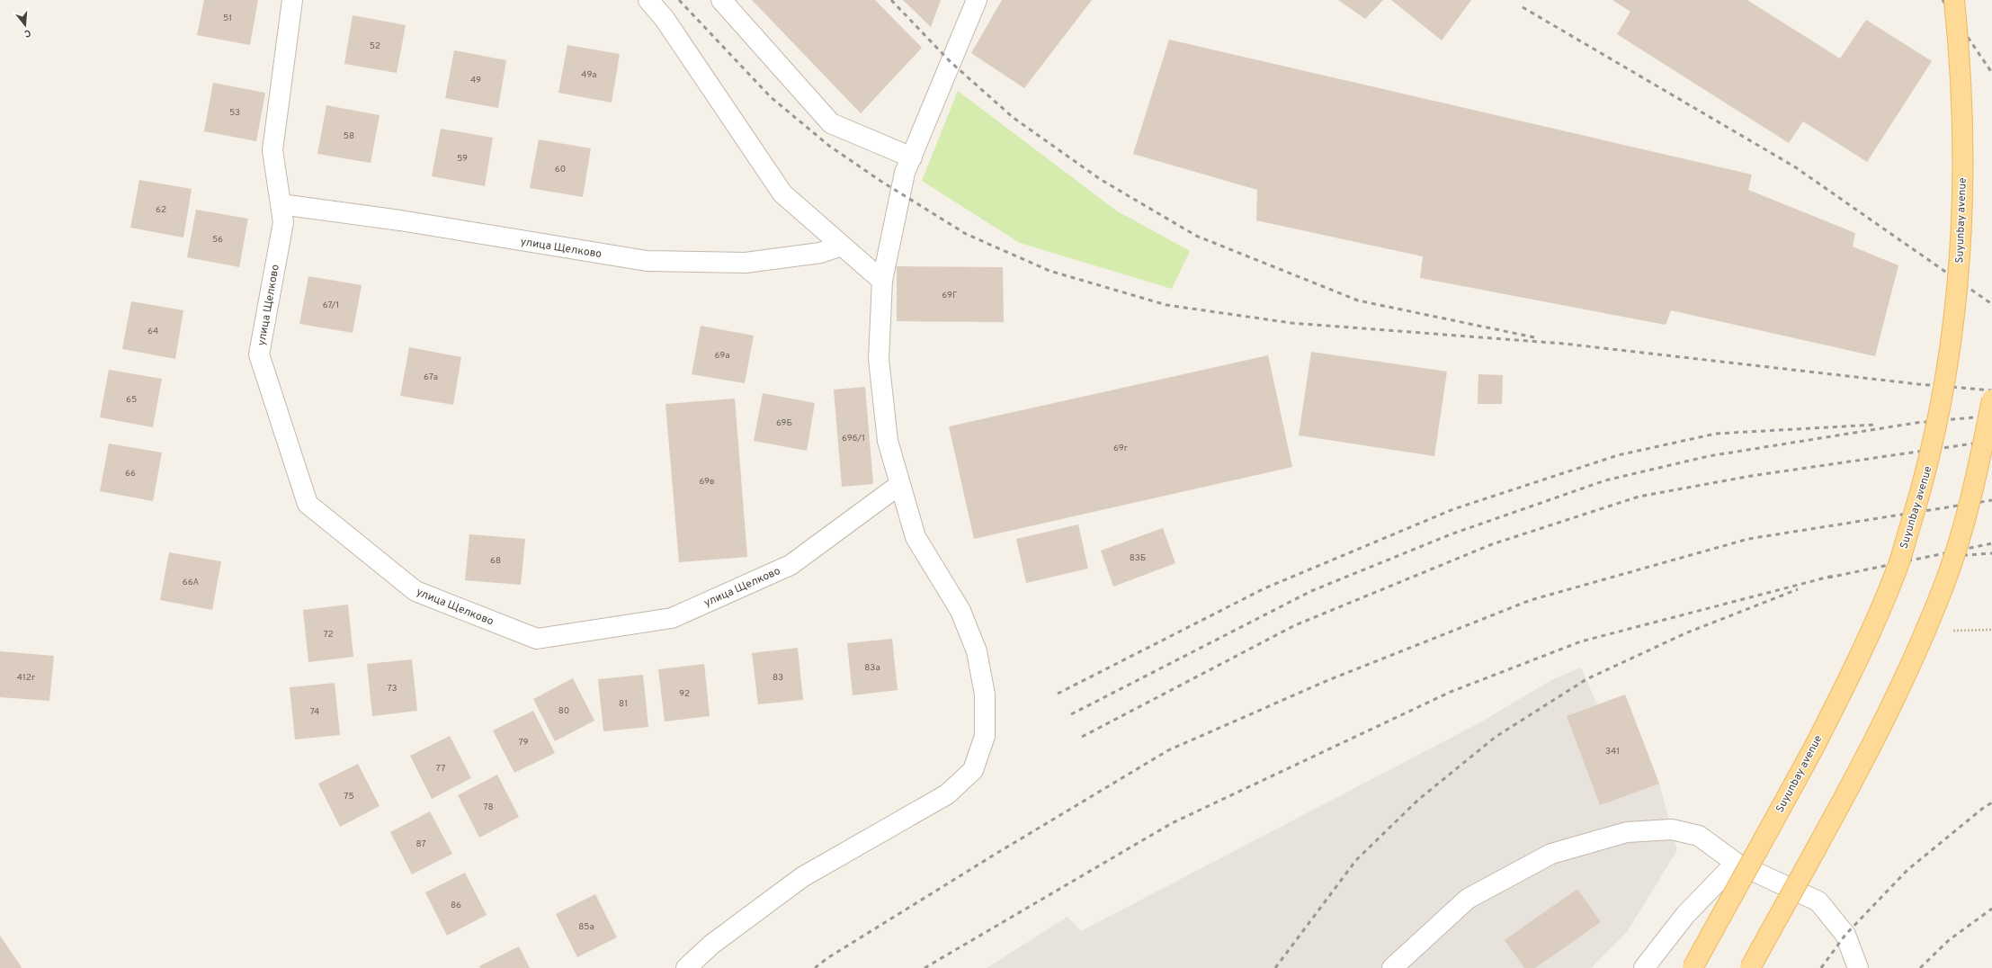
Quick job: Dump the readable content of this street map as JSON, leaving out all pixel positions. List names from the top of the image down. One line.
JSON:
{"streets":{"main road":["Suyunbay avenue"],"street":["улица Щелково"]},"house_numbers":["51","52","49а","49","53","58","59","60","62","56","69Г","67/1","64","69а","67а","65","69Б","69б/1","69г","66","69в","83Б","68","66А","72","83а","412г","83","73","92","81","80","74","79","341","77","75","78","87","86","85а"],"north":"bottom"}
